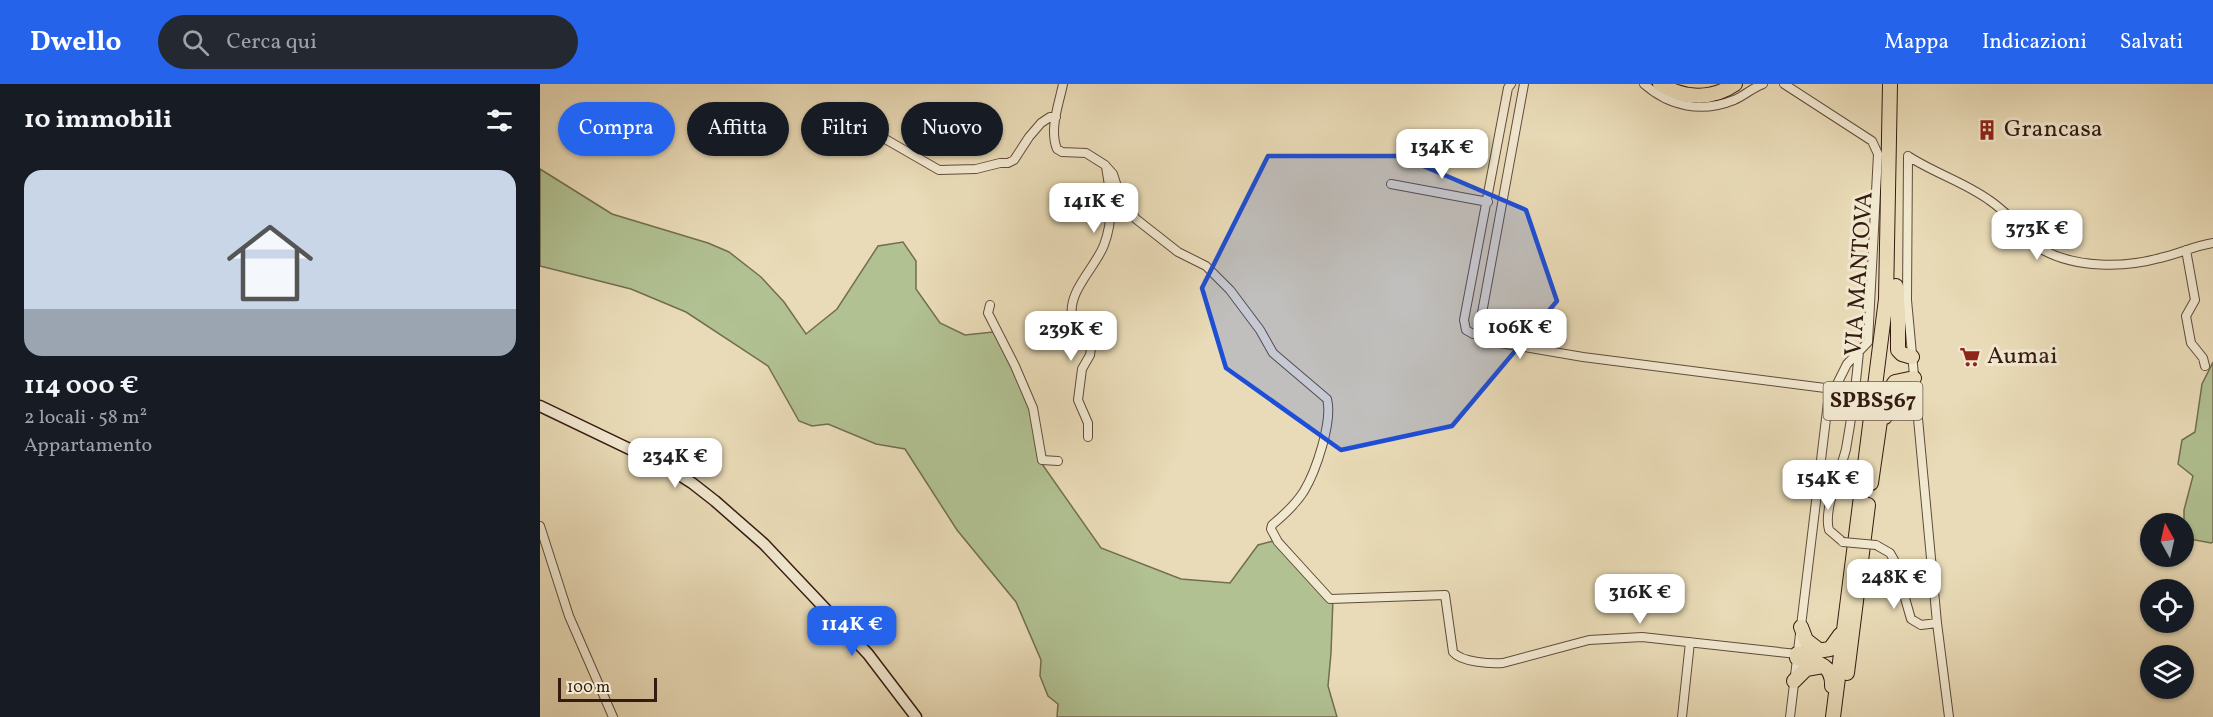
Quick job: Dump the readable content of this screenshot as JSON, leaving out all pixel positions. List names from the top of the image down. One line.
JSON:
{"streets":{"highway":["VIA MANTOVA","SPBS567"]},"places":{"building":["Grancasa"],"supermarket":["Aumai"]},"scale_bar":"100 m","north":"top","page":{"header":"Dwello","search":"Cerca qui","nav":["Mappa","Indicazioni","Salvati"],"heading":"10 immobili","chip":["Compra","Affitta","Filtri","Nuovo"],"price":["134K €","141K €","373K €","106K €","239K €","234K €","154K €","248K €","316K €","114K €"],"list":[{"name":"114 000 €","note":"2 locali · 58 m² · Appartamento"}],"scale":"100 m"}}
